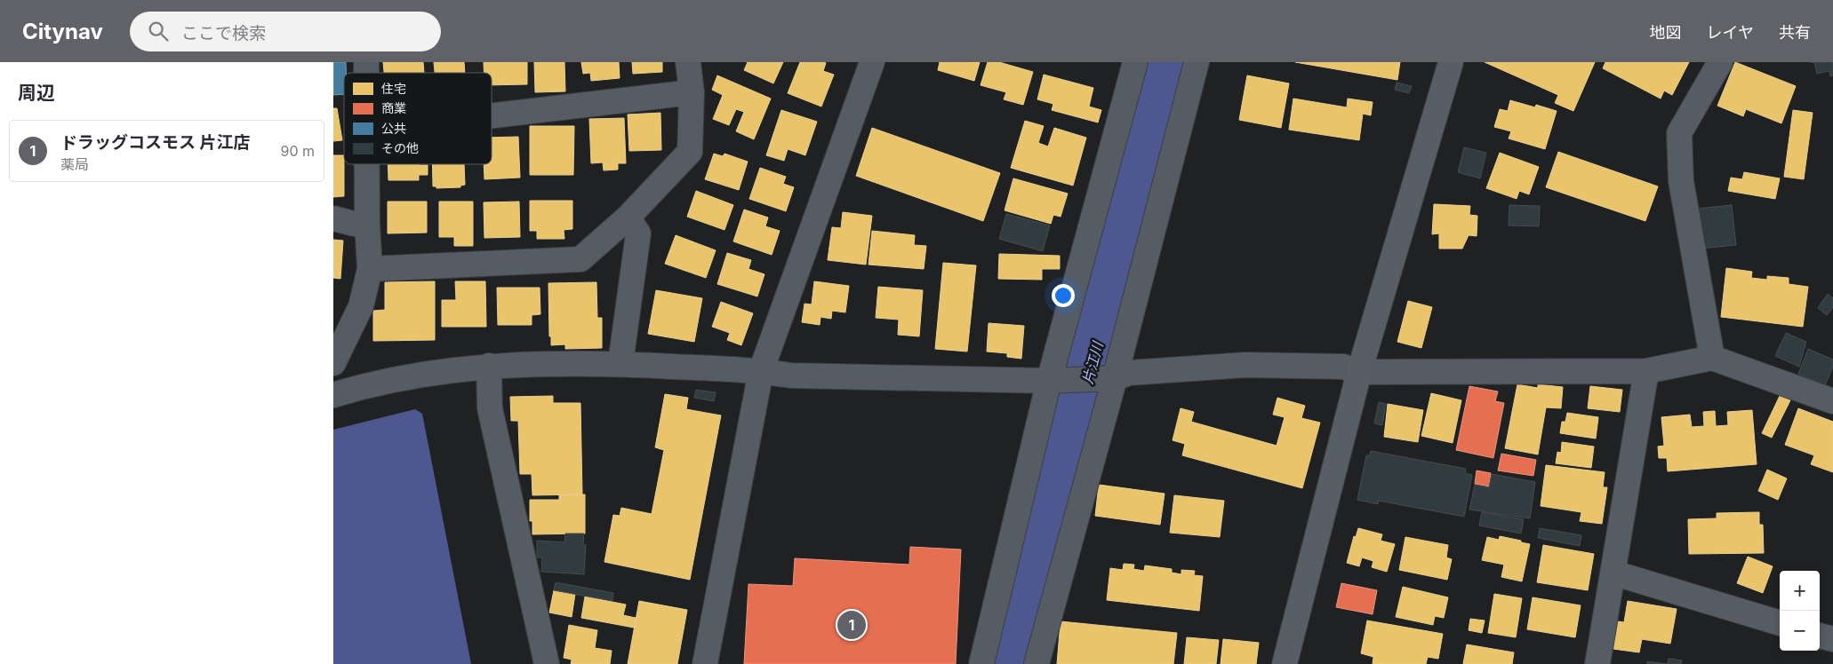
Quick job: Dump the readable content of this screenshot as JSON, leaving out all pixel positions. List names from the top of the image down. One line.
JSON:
{"water":["片江川"],"legend":["住宅","商業","公共","その他"],"page":{"header":"Citynav","search":"ここで検索","nav":["地図","レイヤ","共有"],"heading":"周辺","list":[{"mark":"1","name":"ドラッグコスモス 片江店","note":"薬局","value":"90 m"}],"map_buttons":["+","−"],"pins":"1"}}
